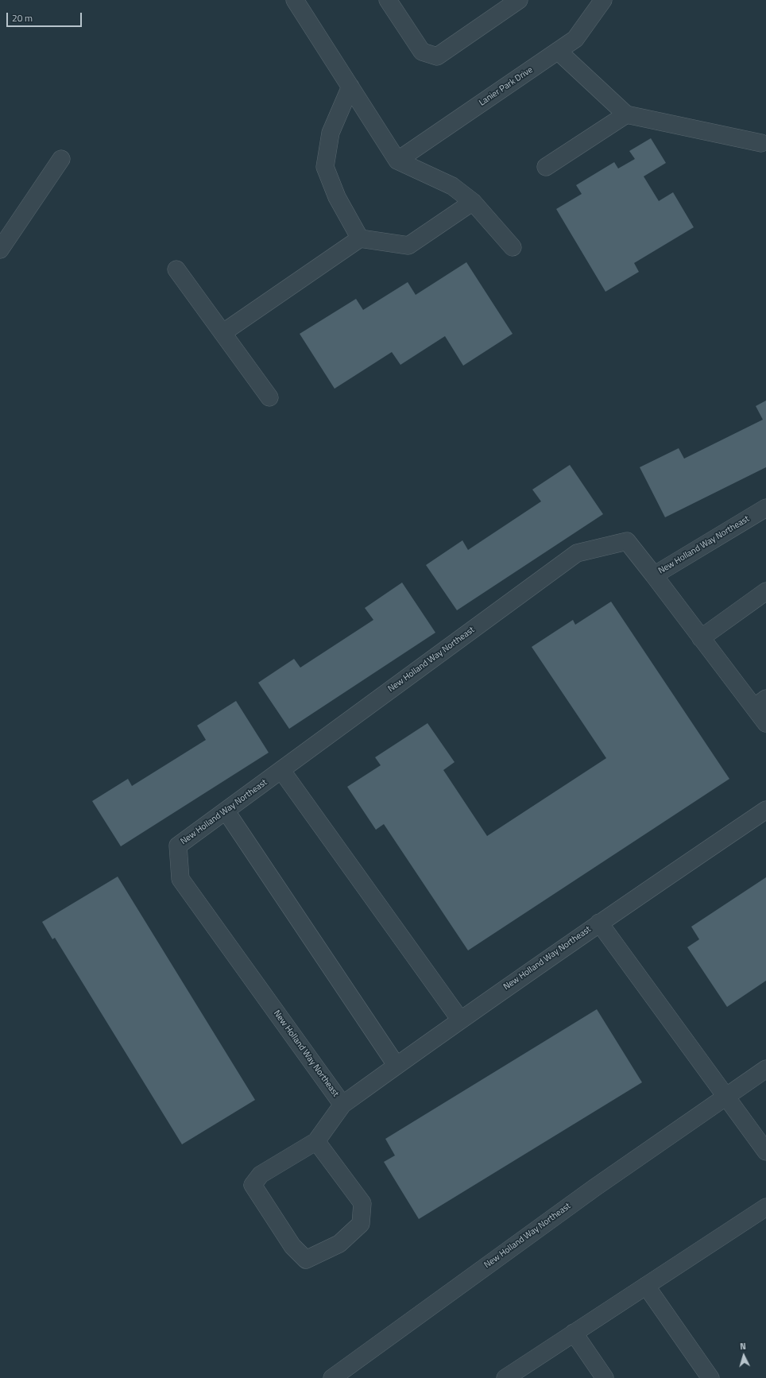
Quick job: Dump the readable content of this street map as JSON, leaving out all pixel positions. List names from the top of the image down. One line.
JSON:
{"streets":{"street":["Lanier Park Drive","New Holland Way Northeast"]},"scale_bar":"20 m","north":"top"}
